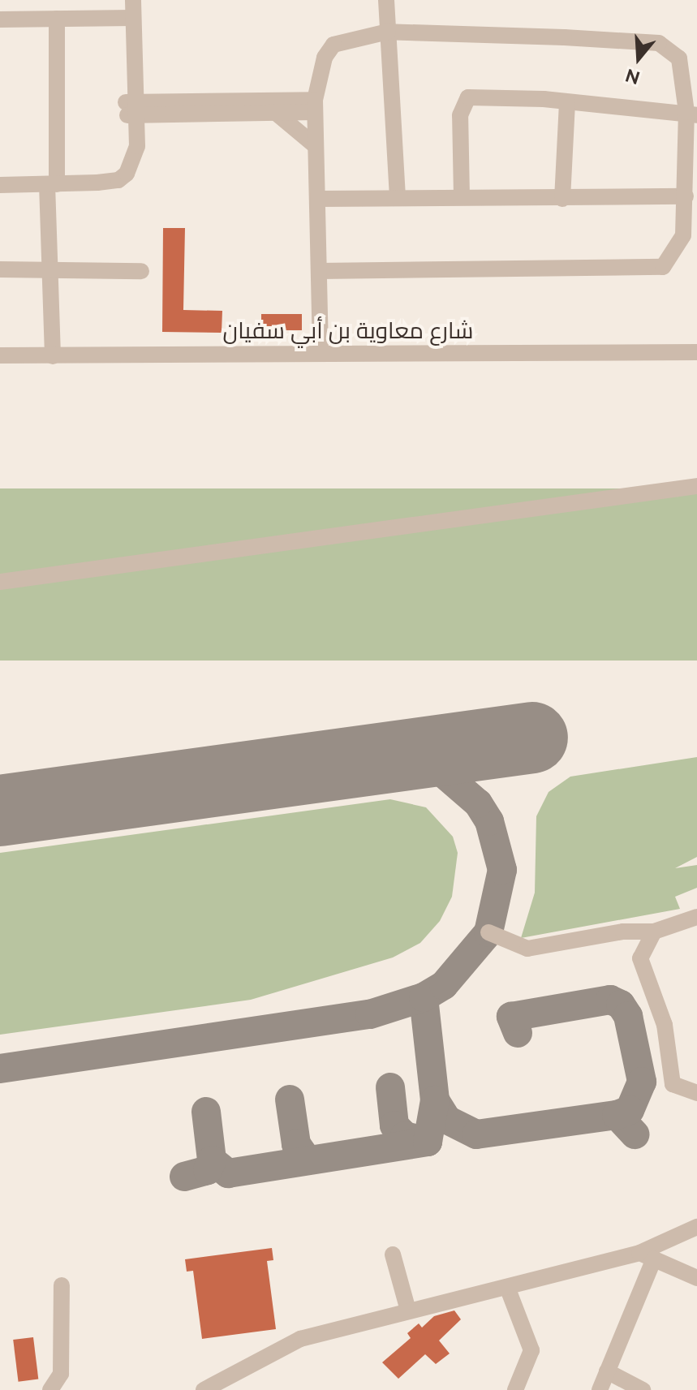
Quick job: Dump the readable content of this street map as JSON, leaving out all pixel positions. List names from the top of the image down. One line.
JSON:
{"streets":{"street":["شارع معاوية بن أبي سفيان"]},"north":"bottom"}
